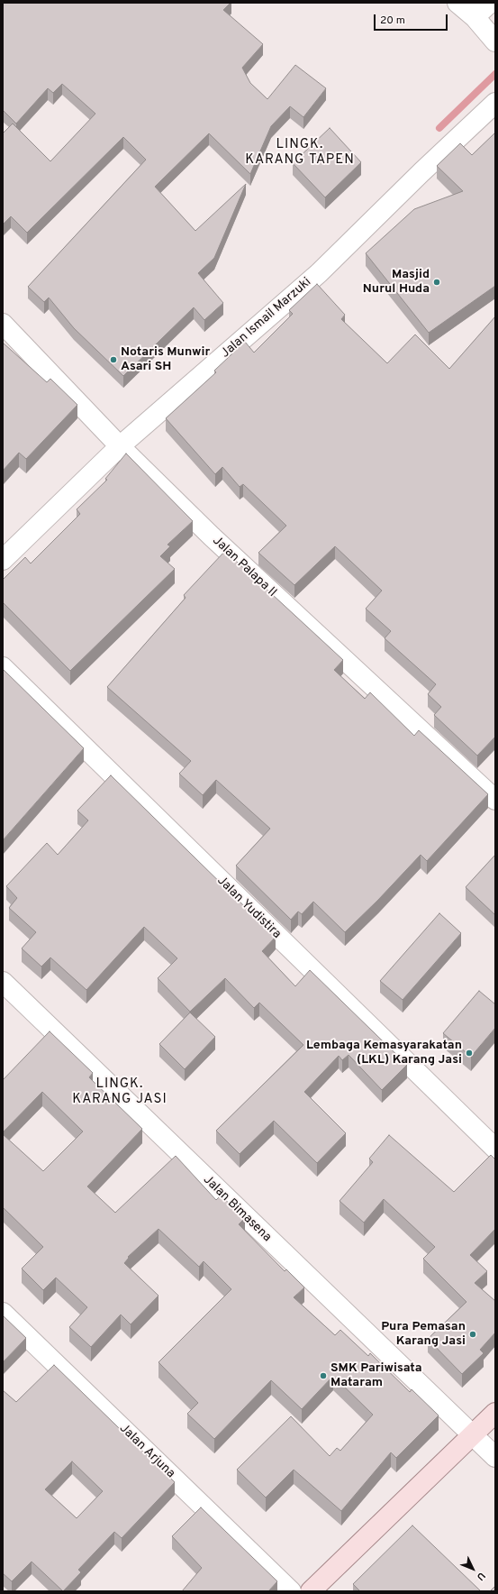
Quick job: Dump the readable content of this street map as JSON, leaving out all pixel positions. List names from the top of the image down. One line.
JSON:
{"streets":{"street":["Jalan Ismail Marzuki","Jalan Palapa II","Jalan Yudistira","Jalan Bimasena","Jalan Arjuna"]},"crossings":[["Jalan Ismail Marzuki","Jalan Palapa II"]],"districts":["LINGK. KARANG TAPEN","LINGK. KARANG JASI"],"places":["Masjid Nurul Huda","Notaris Munwir Asari SH","Lembaga Kemasyarakatan (LKL) Karang Jasi","Pura Pemasan Karang Jasi","SMK Pariwisata Mataram"],"scale_bar":"20 m","north":"bottom right"}
